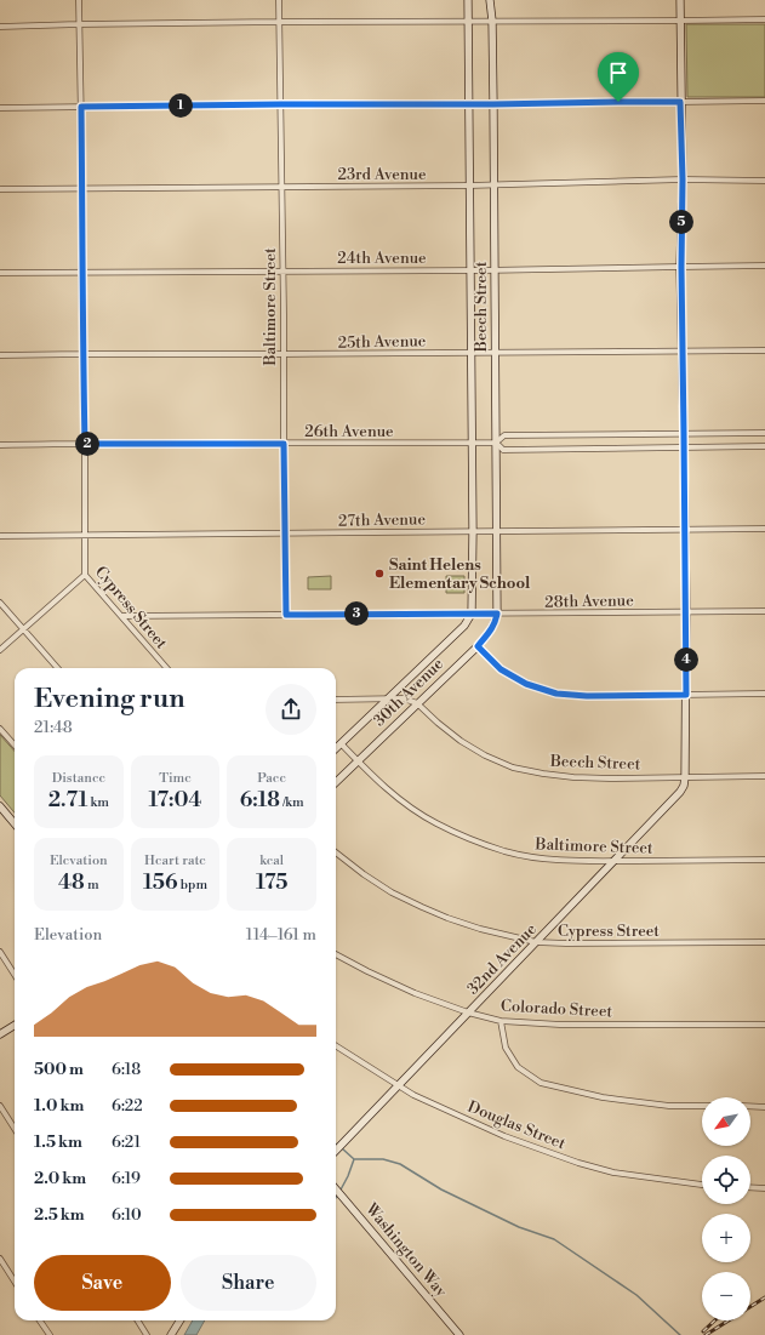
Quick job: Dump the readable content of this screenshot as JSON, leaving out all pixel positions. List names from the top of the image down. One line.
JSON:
{"streets":{"street":["23rd Avenue","24th Avenue","Baltimore Street","Beech Street","25th Avenue","26th Avenue","27th Avenue","28th Avenue","Cypress Street","30th Avenue","32nd Avenue","Colorado Street","Douglas Street","Washington Way"]},"crossings":[["23rd Avenue","Baltimore Street"],["23rd Avenue","Beech Street"],["23rd Avenue","Cypress Street"],["24th Avenue","Baltimore Street"],["24th Avenue","Beech Street"],["24th Avenue","Cypress Street"],["Baltimore Street","25th Avenue"],["Baltimore Street","26th Avenue"],["Baltimore Street","27th Avenue"],["Baltimore Street","28th Avenue"],["Baltimore Street","30th Avenue"],["Baltimore Street","32nd Avenue"],["Beech Street","25th Avenue"],["Beech Street","26th Avenue"],["Beech Street","27th Avenue"],["Beech Street","28th Avenue"],["Beech Street","30th Avenue"],["Beech Street","32nd Avenue"],["25th Avenue","Cypress Street"],["26th Avenue","Cypress Street"],["27th Avenue","Cypress Street"],["28th Avenue","Cypress Street"],["28th Avenue","30th Avenue"],["Cypress Street","32nd Avenue"],["32nd Avenue","Colorado Street"],["32nd Avenue","Douglas Street"]],"places":["Saint Helens Elementary School"],"north":"bottom left","page":{"pins":["1","5","2","3","4"],"heading":["Evening run","21:48"],"stats":[["Distance","2.71 km"],["Time","17:04"],["Pace","6:18 /km"],["Elevation","48 m"],["Heart rate","156 bpm"],["kcal","175"]],"chart":["Elevation","114–161 m"],"list":[{"name":"500 m","note":"6:18"},{"name":"1.0 km","note":"6:22"},{"name":"1.5 km","note":"6:21"},{"name":"2.0 km","note":"6:19"},{"name":"2.5 km","note":"6:10"}],"map_buttons":["+","−"],"buttons":["Save","Share"]}}
